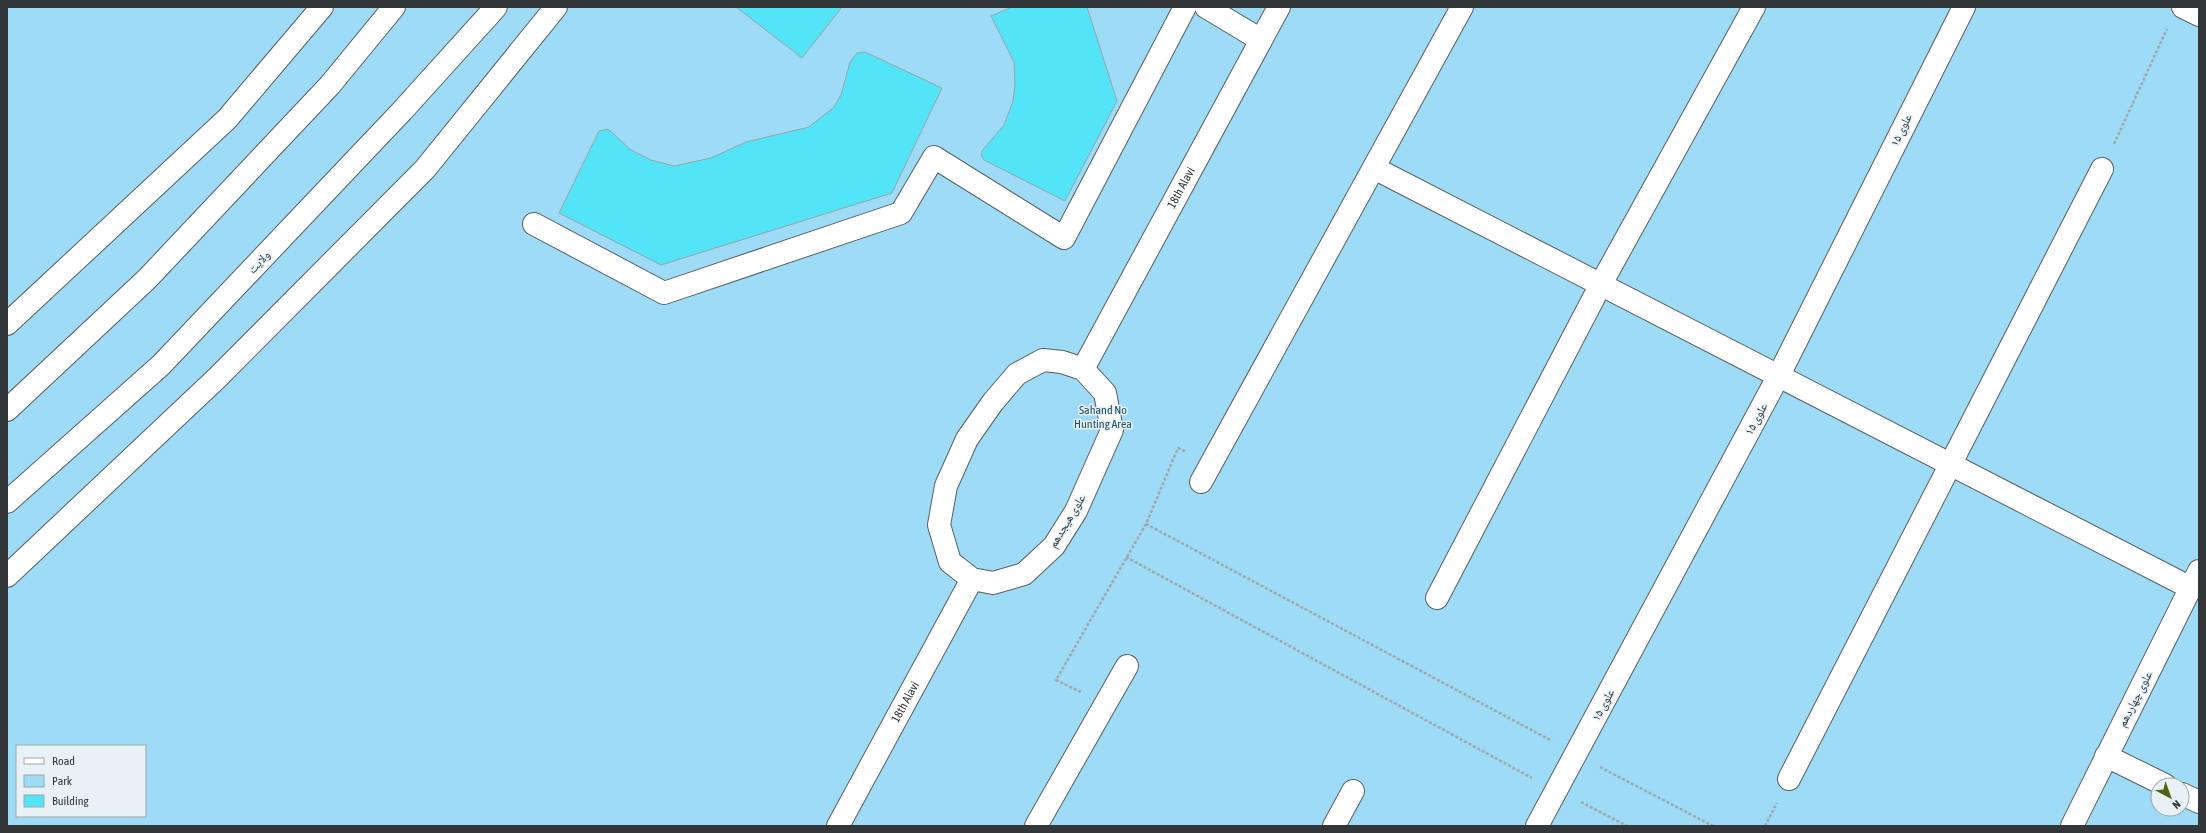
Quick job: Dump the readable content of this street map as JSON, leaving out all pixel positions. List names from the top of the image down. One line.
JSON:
{"streets":{"street":["علوی ۱۵","18th Alavi","ولایت","علوی هیجدهم","علوی چهاردهم"]},"crossings":[["18th Alavi","علوی هیجدهم"]],"parks":["Sahand No Hunting Area"],"legend":["Road","Park","Building"],"north":"bottom right"}
